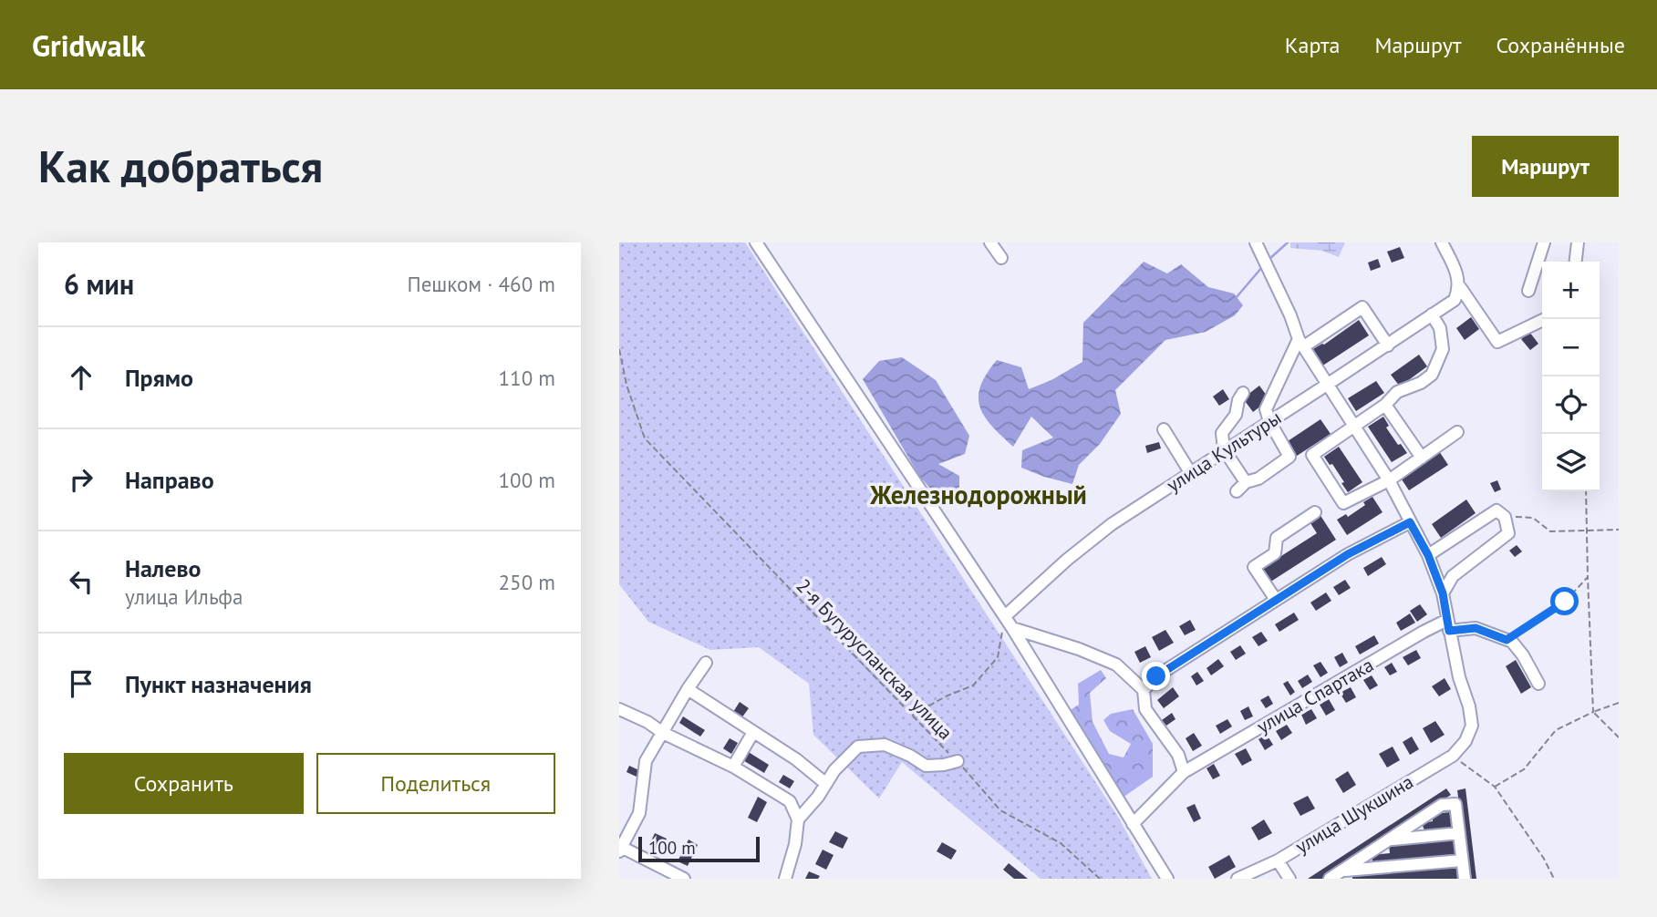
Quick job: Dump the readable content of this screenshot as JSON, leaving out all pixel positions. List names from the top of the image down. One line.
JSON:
{"streets":{"street":["улица Культуры","улица Спартака","улица Шукшина"],"path":["2-я Бугурусланская улица"]},"crossings":[["улица Спартака","улица Шукшина"]],"districts":["Железнодорожный"],"scale_bar":"100 m","page":{"header":"Gridwalk","nav":["Карта","Маршрут","Сохранённые"],"buttons":["Маршрут",["Сохранить","Поделиться"]],"title":"Как добраться","heading":["6 мин","Пешком · 460 m"],"map_buttons":["+","−"],"list":[["Прямо","110 m"],["Направо","100 m"],["Налево","улица Ильфа","250 m"],"Пункт назначения"],"scale":"100 m"}}
